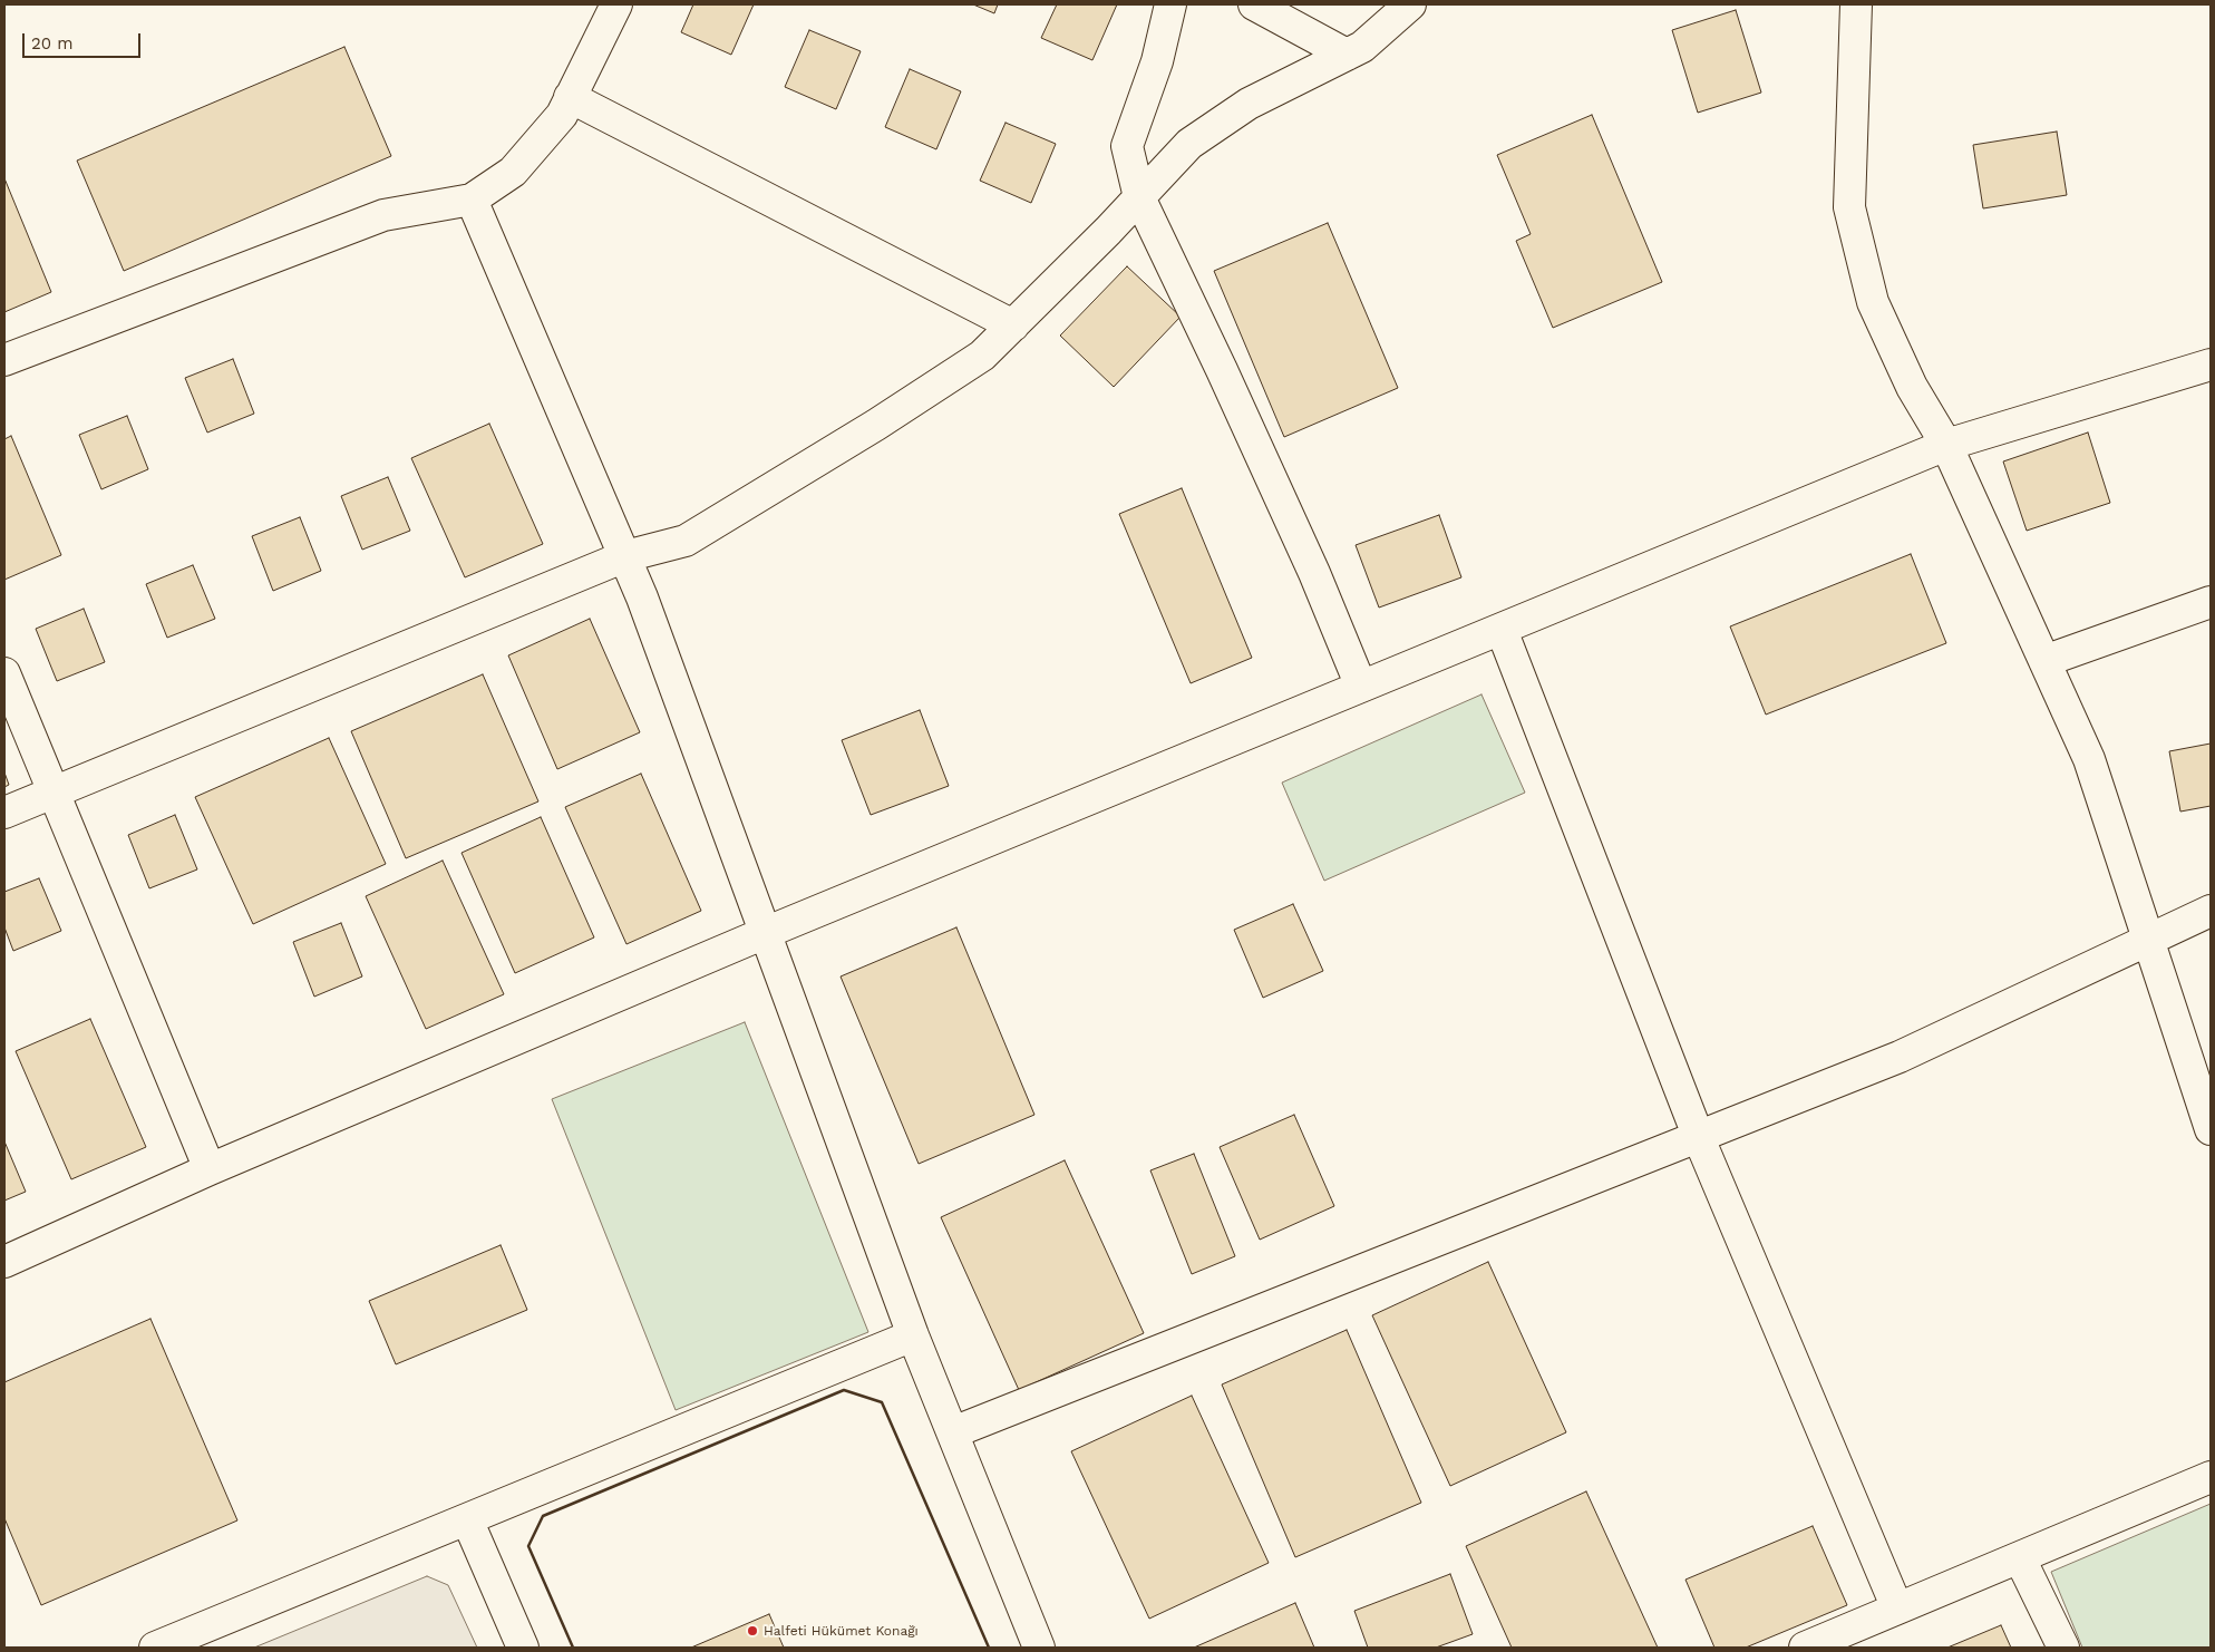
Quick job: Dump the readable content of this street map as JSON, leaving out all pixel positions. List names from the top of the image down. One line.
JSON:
{"places":["Halfeti Hükümet Konağı"],"scale_bar":"20 m"}
